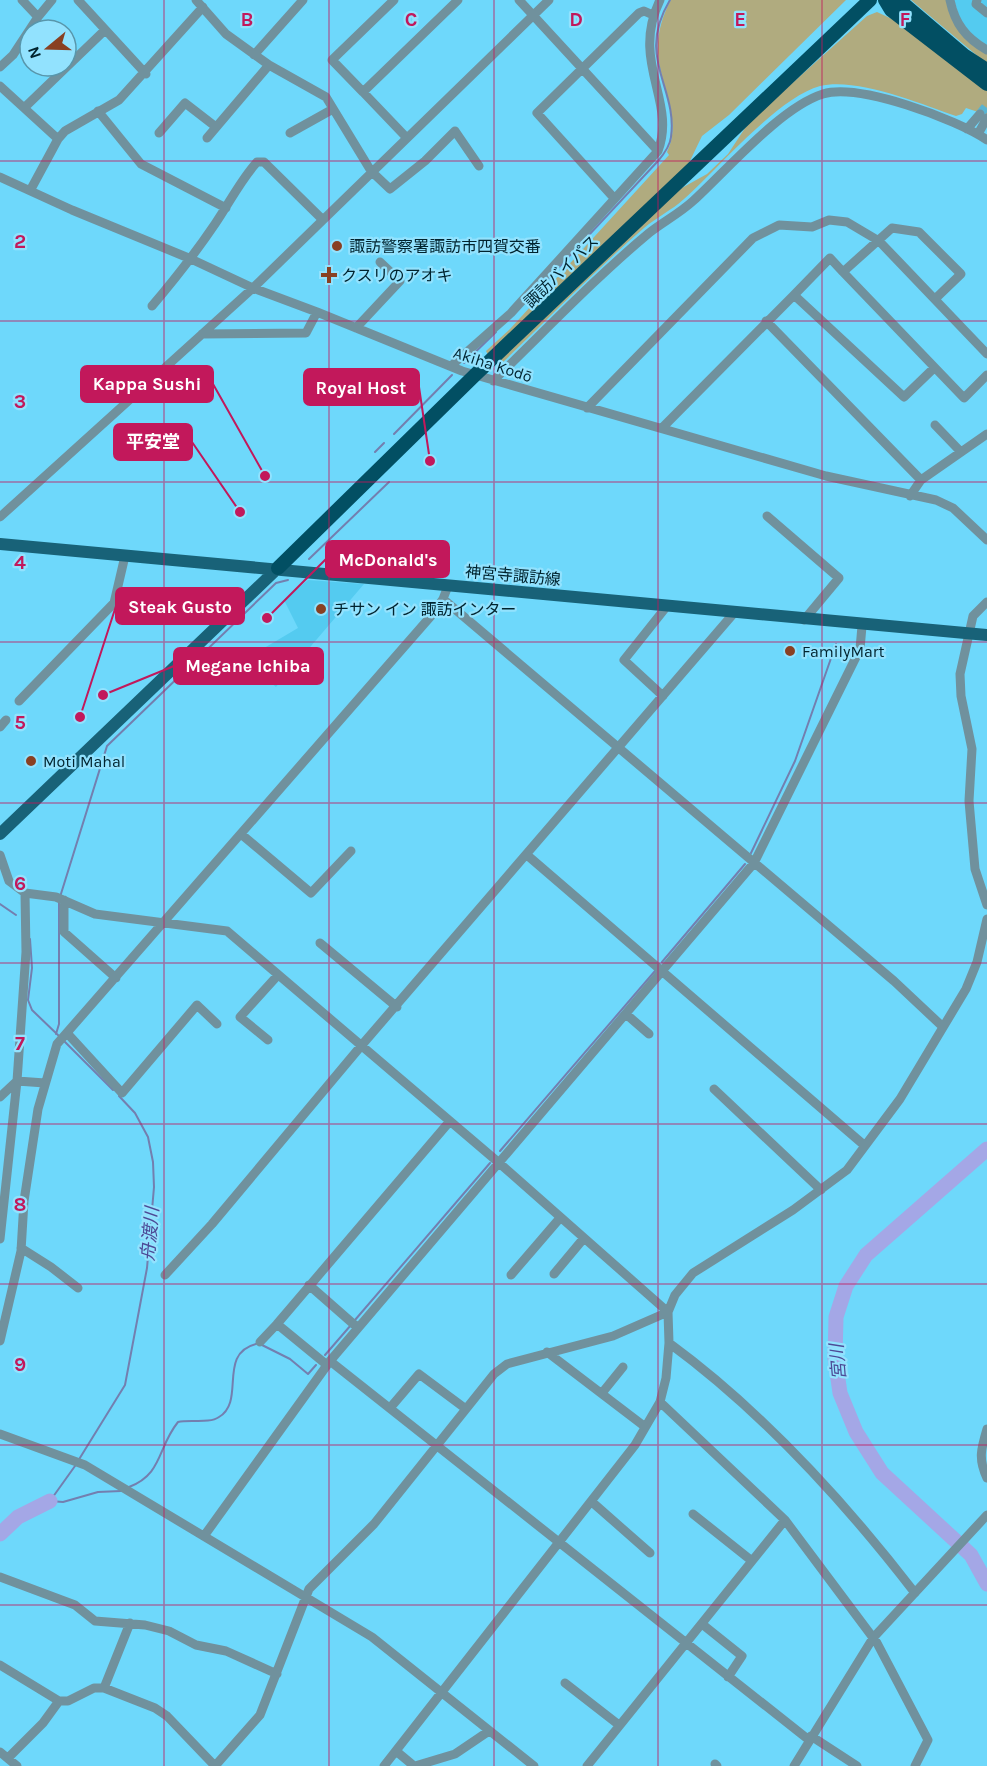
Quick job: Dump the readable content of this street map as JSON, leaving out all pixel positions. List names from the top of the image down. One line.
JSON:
{"streets":{"highway":["諏訪バイパス"],"main road":["神宮寺諏訪線"],"street":["Akiha Kodō"]},"crossings":[["諏訪バイパス","Akiha Kodō"],["諏訪バイパス","神宮寺諏訪線"]],"water":["舟渡川","宮川"],"places":{"other":["諏訪警察署諏訪市四賀交番","Royal Host","Kappa Sushi","平安堂","チサン イン 諏訪インター","McDonald's","FamilyMart","Megane Ichiba","Steak Gusto","Moti Mahal"],"health":["クスリのアオキ"]},"north":"left","grid":{"columns":["B","C","D","E","F"],"rows":["2","3","4","5","6","7","8","9"]}}
